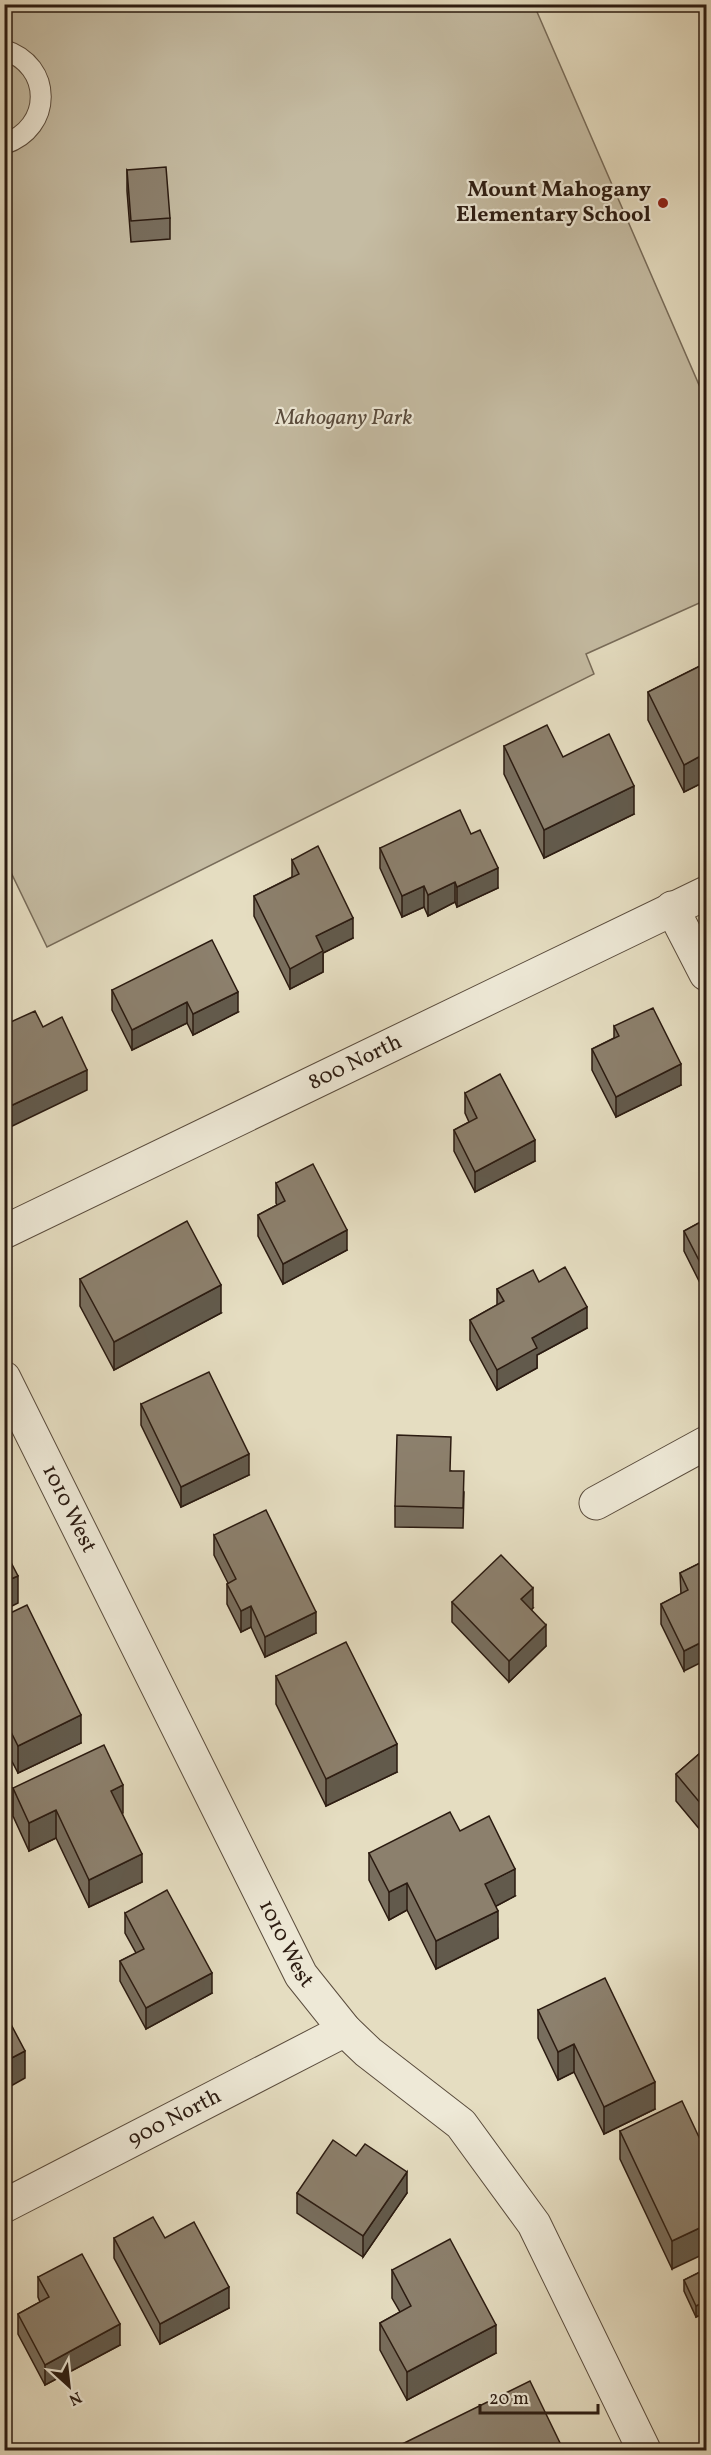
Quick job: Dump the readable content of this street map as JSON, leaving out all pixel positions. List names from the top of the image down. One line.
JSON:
{"streets":{"street":["800 North","1010 West","900 North"]},"crossings":[["1010 West","900 North"]],"parks":["Mahogany Park"],"places":["Mount Mahogany Elementary School"],"scale_bar":"20 m","north":"bottom right"}
